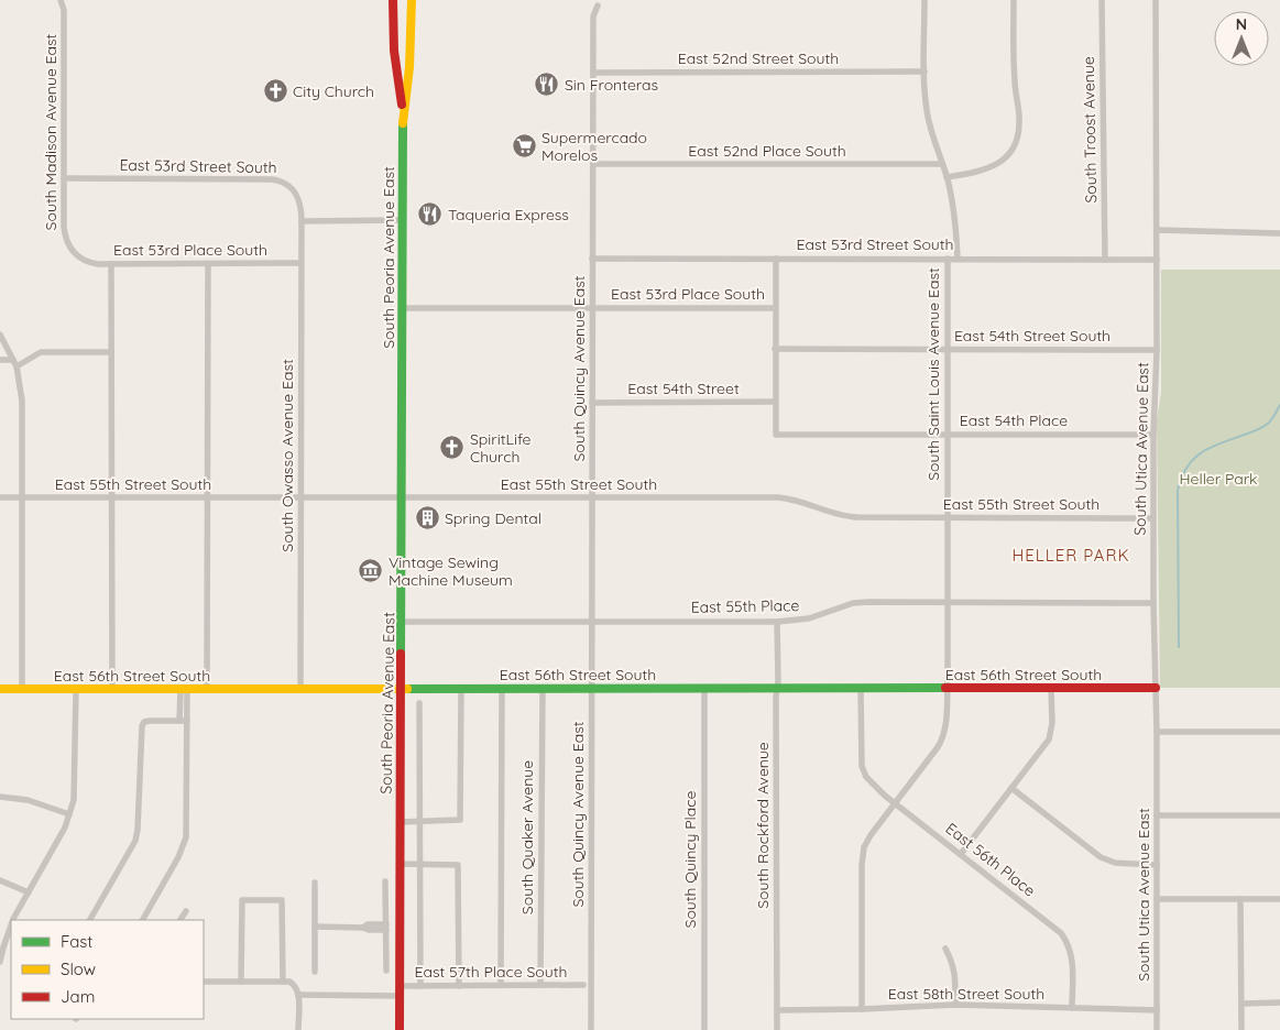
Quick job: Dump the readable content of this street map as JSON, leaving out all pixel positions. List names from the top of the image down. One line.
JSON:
{"streets":{"street":["East 52nd Street South","South Troost Avenue","South Madison Avenue East","East 52nd Place South","East 53rd Street South","East 53rd Place South","South Peoria Avenue East","East 54th Street South","South Quincy Avenue East","South Saint Louis Avenue East","East 54th Street","East 54th Place","South Utica Avenue East","South Owasso Avenue East","East 55th Street South","East 55th Place","East 56th Street South","South Rockford Avenue","South Quaker Avenue","South Quincy Place","East 56th Place","East 57th Place South","East 58th Street South"]},"crossings":[["East 52nd Street South","South Quincy Avenue East"],["East 52nd Street South","South Saint Louis Avenue East"],["South Troost Avenue","East 53rd Street South"],["South Madison Avenue East","East 53rd Street South"],["South Madison Avenue East","East 53rd Place South"],["East 52nd Place South","South Quincy Avenue East"],["East 52nd Place South","South Saint Louis Avenue East"],["East 53rd Street South","South Quincy Avenue East"],["East 53rd Street South","South Saint Louis Avenue East"],["East 53rd Street South","South Utica Avenue East"],["East 53rd Street South","South Owasso Avenue East"],["East 53rd Place South","South Peoria Avenue East"],["East 53rd Place South","South Quincy Avenue East"],["East 53rd Place South","South Owasso Avenue East"],["South Peoria Avenue East","East 55th Street South"],["South Peoria Avenue East","East 55th Place"],["South Peoria Avenue East","East 56th Street South"],["South Peoria Avenue East","East 57th Place South"],["East 54th Street South","South Saint Louis Avenue East"],["East 54th Street South","South Utica Avenue East"],["South Quincy Avenue East","East 54th Street"],["South Quincy Avenue East","East 55th Street South"],["South Quincy Avenue East","East 55th Place"],["South Quincy Avenue East","East 56th Street South"],["South Saint Louis Avenue East","East 54th Place"],["South Saint Louis Avenue East","East 55th Street South"],["South Saint Louis Avenue East","East 55th Place"],["South Saint Louis Avenue East","East 56th Street South"],["South Saint Louis Avenue East","East 56th Place"],["South Saint Louis Avenue East","East 58th Street South"],["East 54th Street","East 54th Place"],["East 54th Place","South Utica Avenue East"],["South Utica Avenue East","East 55th Street South"],["South Utica Avenue East","East 55th Place"],["South Utica Avenue East","East 56th Street South"],["South Utica Avenue East","East 58th Street South"],["South Owasso Avenue East","East 55th Street South"],["South Owasso Avenue East","East 56th Street South"],["East 55th Place","South Rockford Avenue"],["East 56th Street South","South Rockford Avenue"],["East 56th Street South","South Quaker Avenue"],["East 56th Street South","South Quincy Place"],["East 56th Street South","East 56th Place"],["South Rockford Avenue","East 58th Street South"],["South Quaker Avenue","East 57th Place South"],["East 56th Place","East 58th Street South"]],"districts":["HELLER PARK"],"parks":["Heller Park"],"places":{"restaurant":["Sin Fronteras","Taqueria Express"],"church":["City Church","SpiritLife Church"],"supermarket":["Supermercado Morelos"],"building":["Spring Dental"],"museum":["Vintage Sewing Machine Museum"]},"legend":["Fast","Slow","Jam"],"north":"top"}
